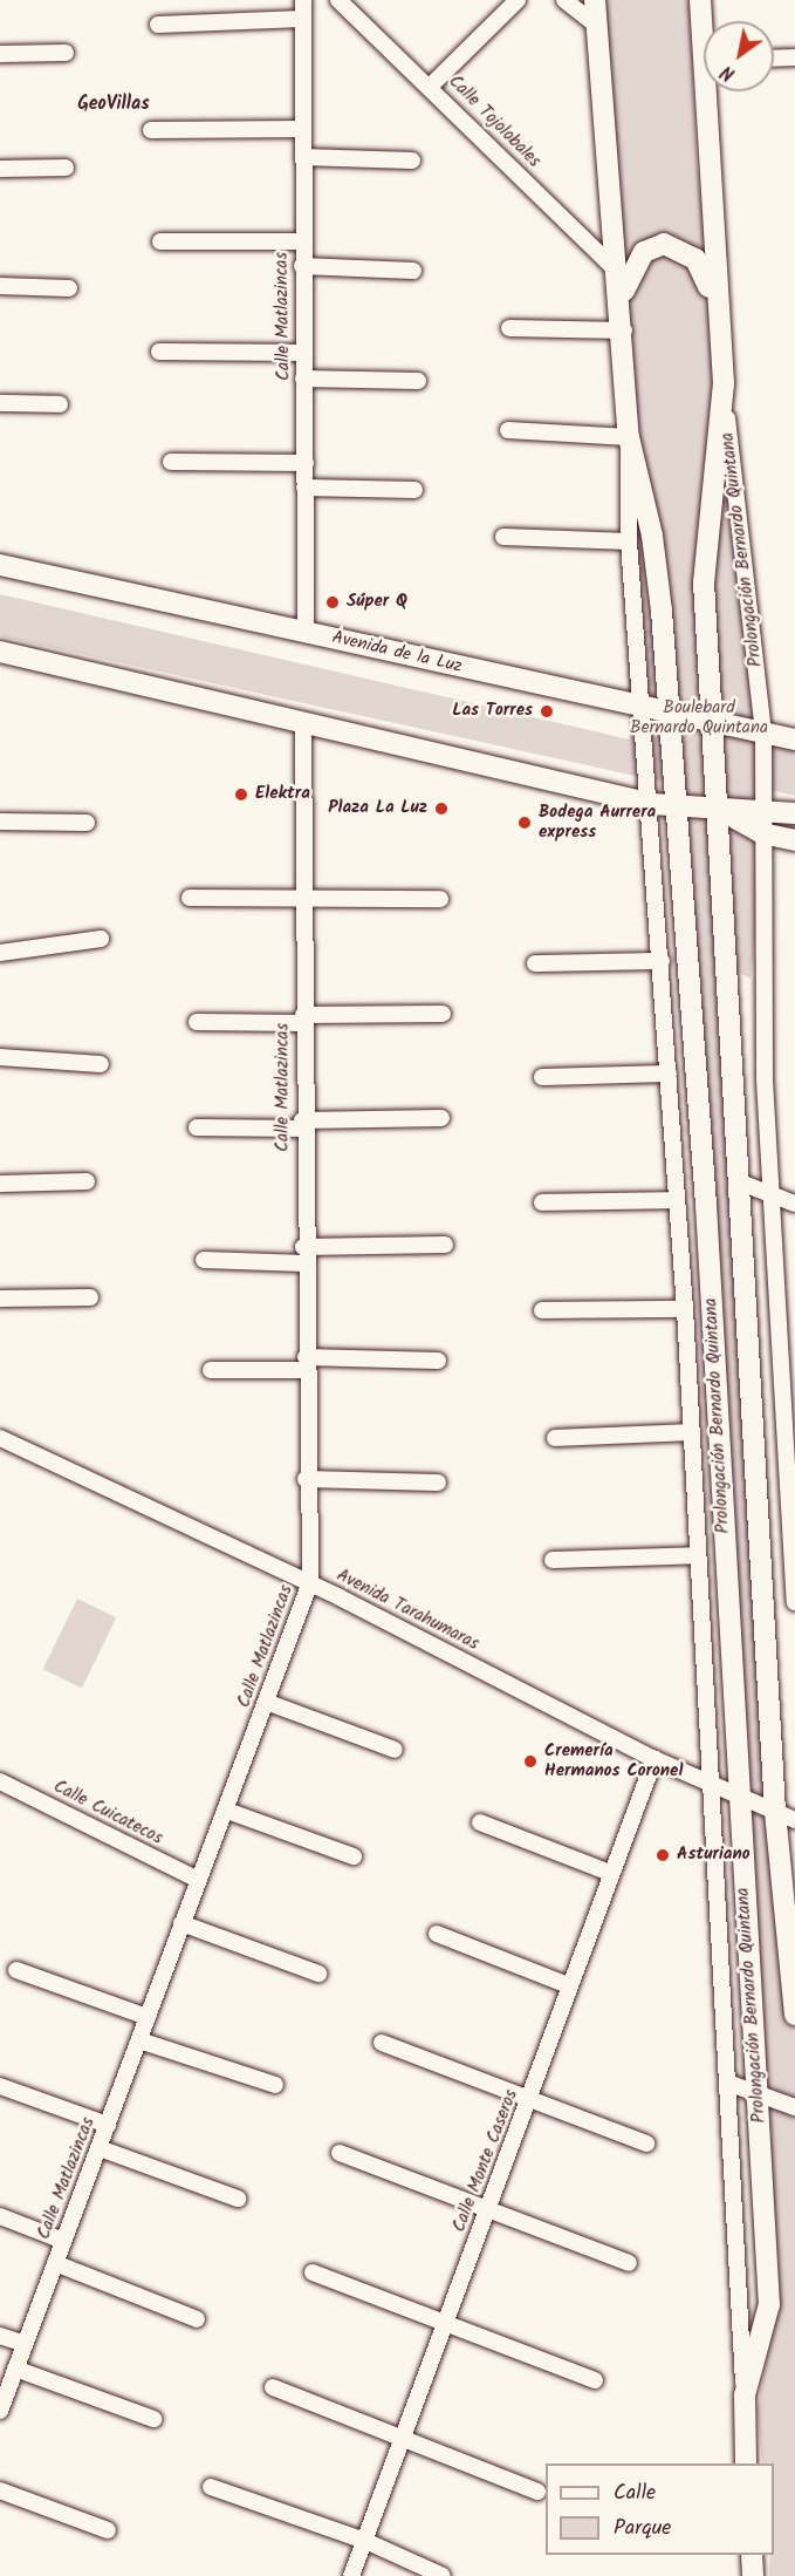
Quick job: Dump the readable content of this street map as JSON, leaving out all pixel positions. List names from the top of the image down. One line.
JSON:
{"streets":{"main road":["Prolongación Bernardo Quintana","Avenida de la Luz"],"street":["Calle Tojolobales","Calle Matlazincas","Avenida Tarahumaras","Calle Cuicatecos","Calle Monte Caseros"]},"crossings":[["Calle Tojolobales","Prolongación Bernardo Quintana"],["Calle Matlazincas","Avenida de la Luz"],["Calle Matlazincas","Avenida Tarahumaras"],["Calle Matlazincas","Calle Cuicatecos"],["Prolongación Bernardo Quintana","Avenida de la Luz"],["Prolongación Bernardo Quintana","Avenida Tarahumaras"],["Avenida Tarahumaras","Calle Monte Caseros"]],"districts":["GeoVillas"],"parks":["Boulebard Bernardo Quintana"],"places":["Súper Q","Las Torres","Elektra","Plaza La Luz","Bodega Aurrera express","Cremería Hermanos Coronel","Asturiano"],"legend":["Calle","Parque"],"north":"bottom left"}
